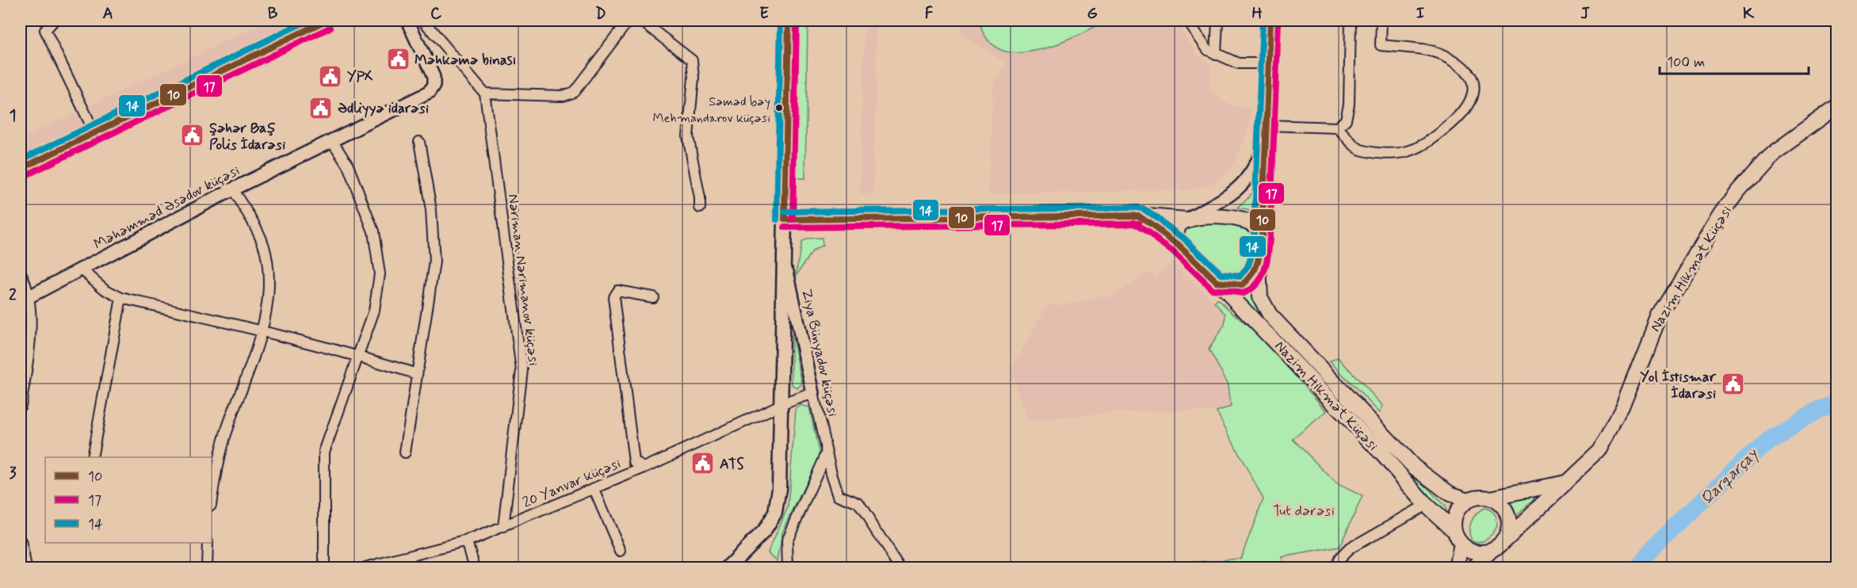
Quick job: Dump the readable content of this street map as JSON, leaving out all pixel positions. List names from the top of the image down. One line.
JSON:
{"streets":{"main road":["Nazim Hikmət Küçəsi"],"street":["Məhəmməd Əsədov küçəsi","Nəriman Nərimanov küçəsi","Ziya Bünyadov küçəsi","20 Yanvar küçəsi"]},"crossings":[["Nəriman Nərimanov küçəsi","20 Yanvar küçəsi"],["Ziya Bünyadov küçəsi","20 Yanvar küçəsi"]],"water":["Qarqarçay"],"parks":["Tut dərəsi"],"places":{"public building":["Məhkəmə binası","YPX","Ədliyyə idarəsi","Şəhər Baş Polis İdarəsi","Yol İstismar İdarəsi","ATS"],"other":["Səməd bəy Mehmandarov küçəsi"]},"lines":["transit line 10","transit line 17","transit line 14"],"legend":["10","17","14"],"scale_bar":"100 m","grid":{"columns":["A","B","C","D","E","F","G","H","I","J","K"],"rows":["1","2","3"]}}
